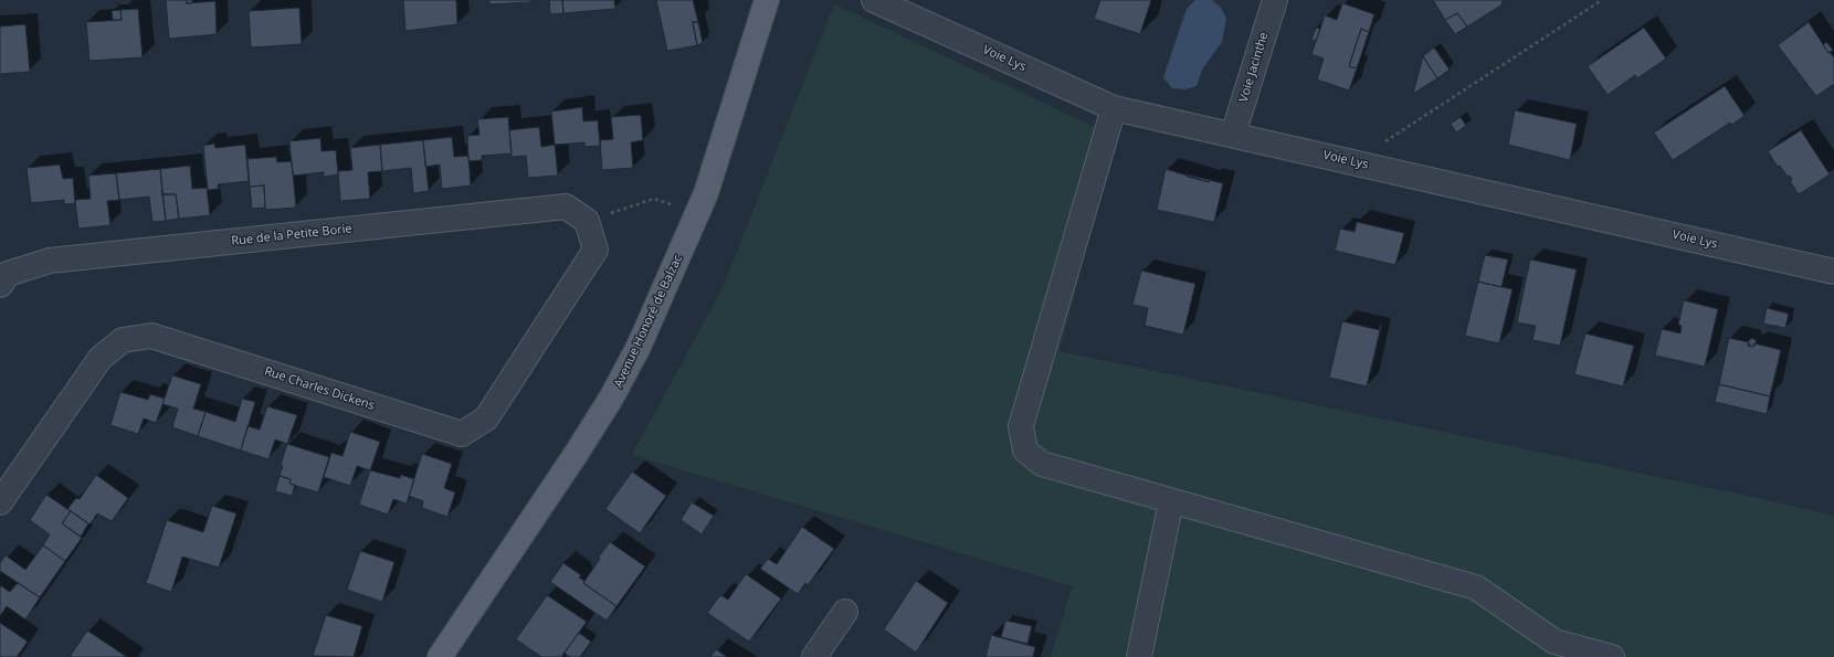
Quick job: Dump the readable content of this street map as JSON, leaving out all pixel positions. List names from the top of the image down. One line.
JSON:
{"streets":{"main road":["Avenue Honoré de Balzac"],"street":["Voie Lys","Voie Jacinthe","Rue de la Petite Borie","Rue Charles Dickens"]},"crossings":[["Voie Lys","Voie Jacinthe"],["Rue de la Petite Borie","Rue Charles Dickens"]]}
